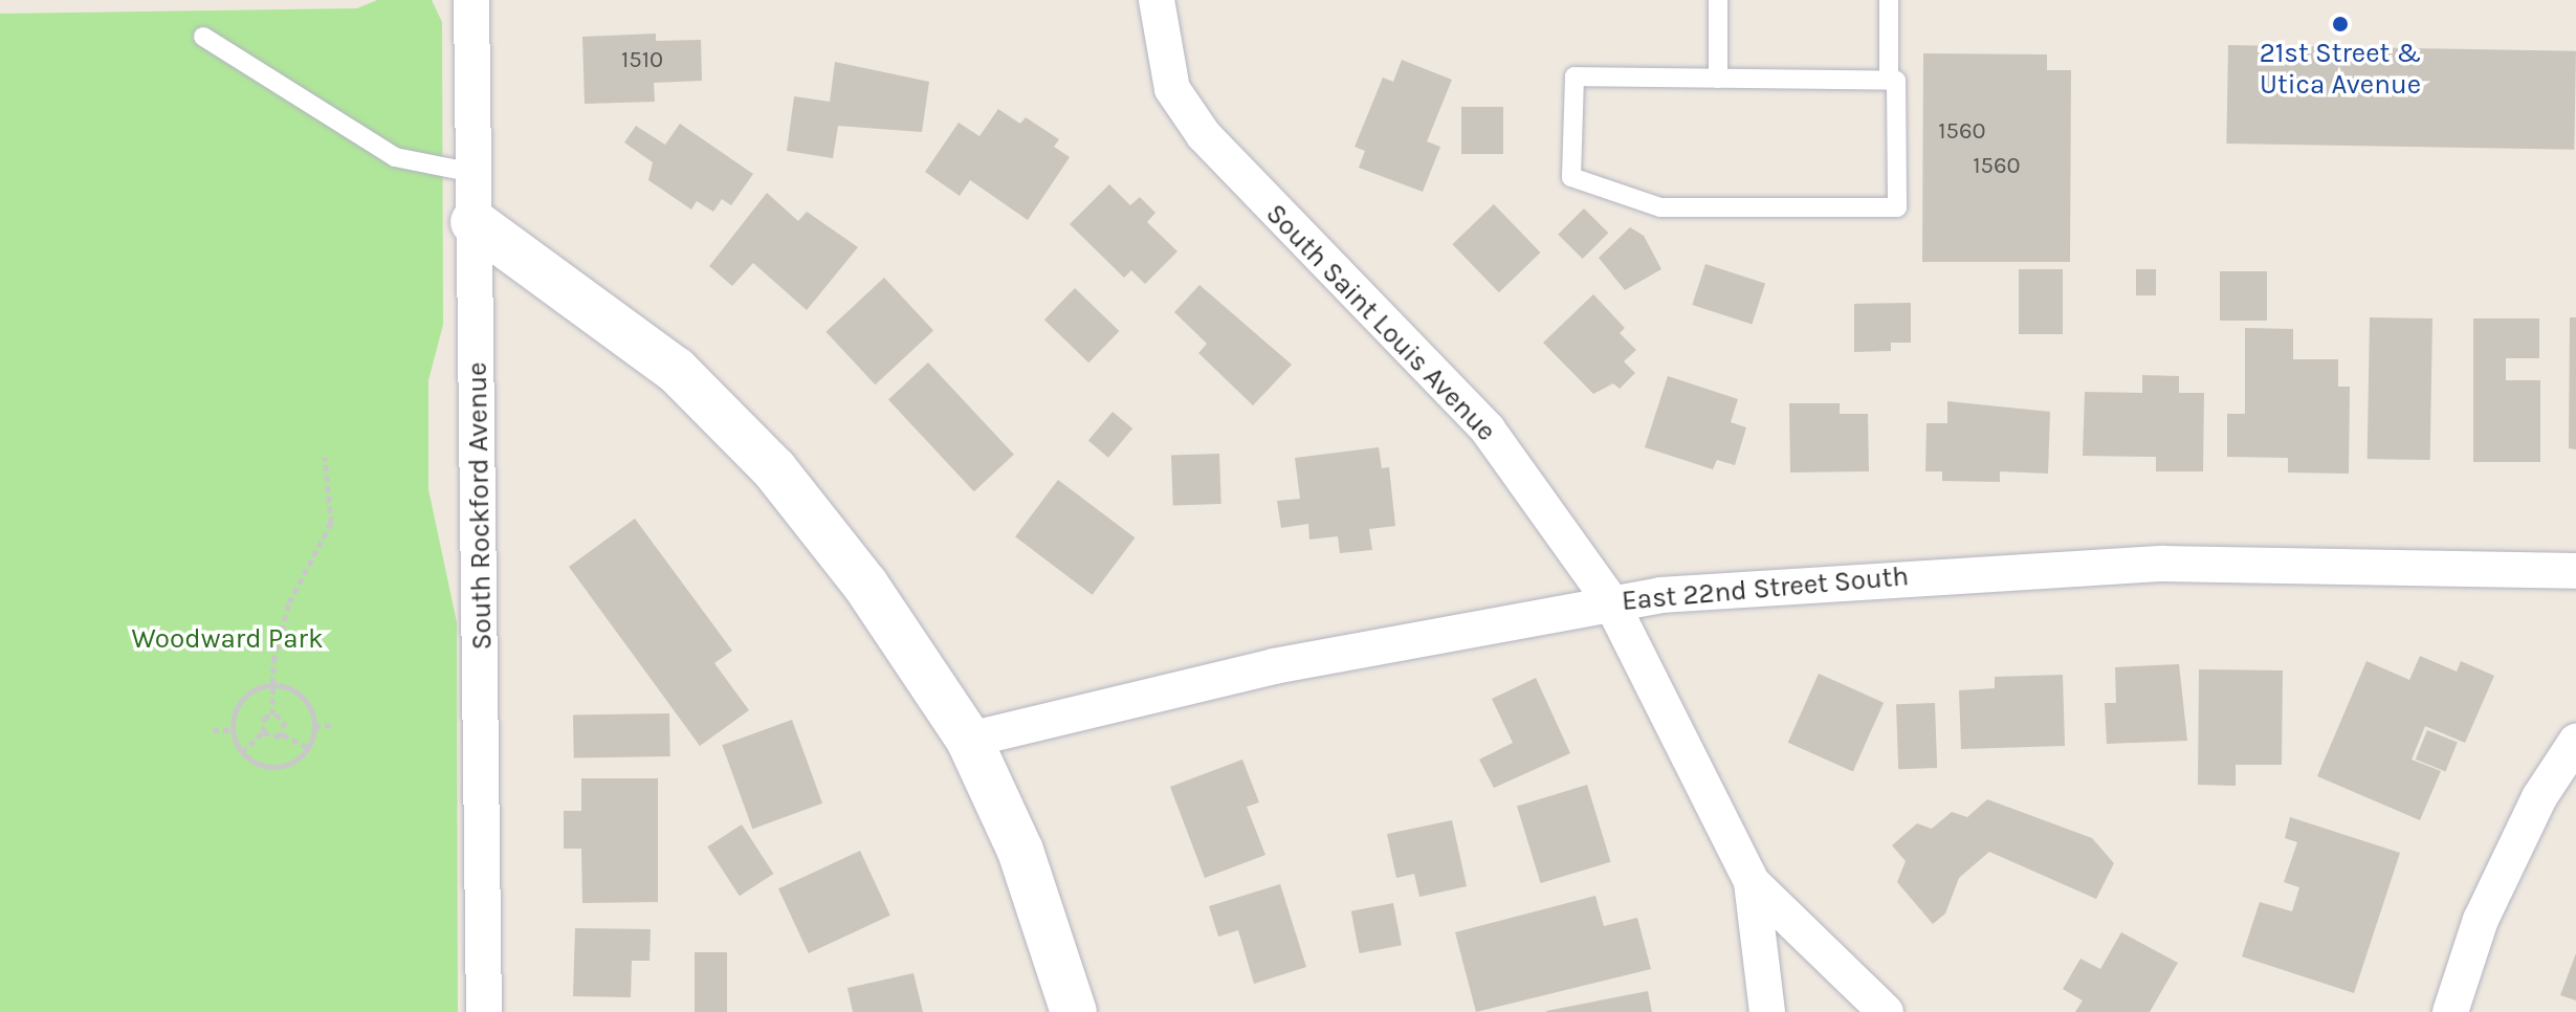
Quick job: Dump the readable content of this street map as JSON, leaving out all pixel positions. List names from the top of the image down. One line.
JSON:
{"streets":{"street":["South Saint Louis Avenue","South Rockford Avenue","East 22nd Street South"]},"crossings":[["South Saint Louis Avenue","East 22nd Street South"]],"parks":["Woodward Park"],"places":["21st Street & Utica Avenue"],"house_numbers":["1510","1560","1560"]}
